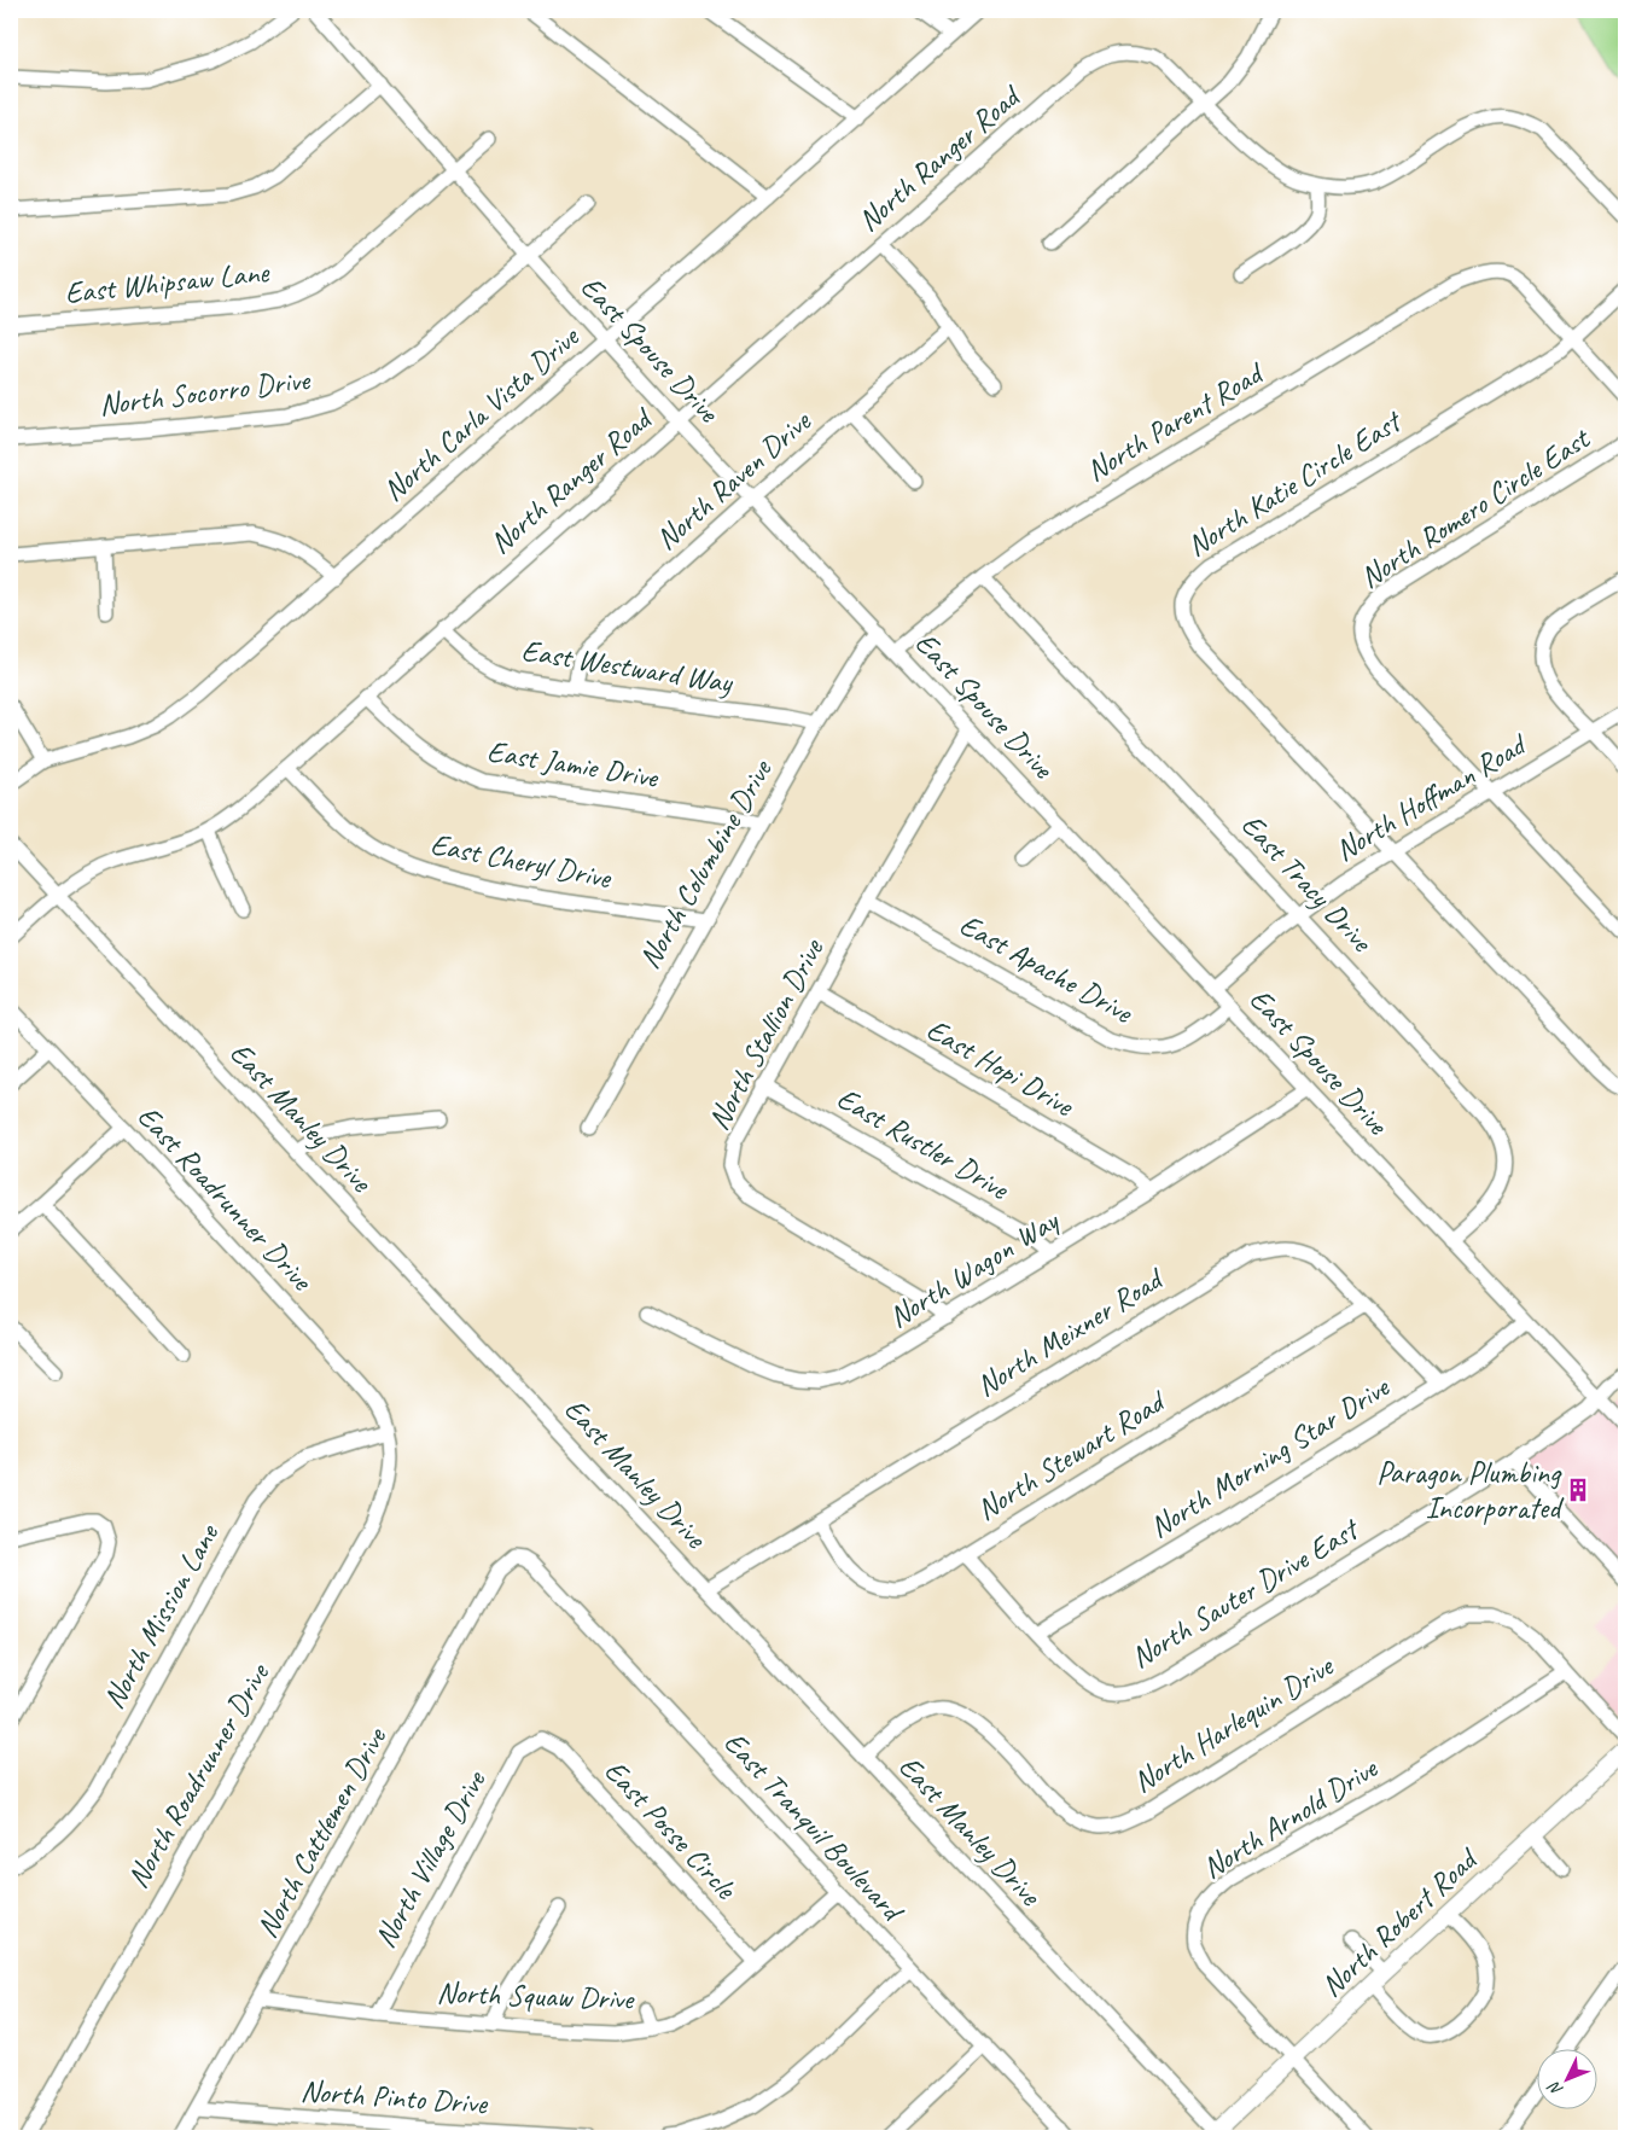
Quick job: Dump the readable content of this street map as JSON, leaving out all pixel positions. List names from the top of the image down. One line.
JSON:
{"streets":{"main road":["North Robert Road"],"street":["North Ranger Road","East Whipsaw Lane","East Spouse Drive","North Socorro Drive","North Carla Vista Drive","North Parent Road","North Raven Drive","North Katie Circle East","North Romero Circle East","East Westward Way","East Jamie Drive","North Hoffman Road","East Cheryl Drive","North Columbine Drive","East Tracy Drive","East Apache Drive","North Stallion Drive","East Hopi Drive","East Manley Drive","East Rustler Drive","East Roadrunner Drive","North Wagon Way","North Meixner Road","North Stewart Road","North Morning Star Drive","North Sauter Drive East","North Mission Lane","North Harlequin Drive","North Roadrunner Drive","North Arnold Drive","East Tranquil Boulevard","East Posse Circle","North Cattlemen Drive","North Village Drive","North Squaw Drive","North Pinto Drive"]},"crossings":[["North Ranger Road","East Spouse Drive"],["North Ranger Road","East Westward Way"],["North Ranger Road","East Jamie Drive"],["North Ranger Road","East Cheryl Drive"],["North Ranger Road","East Manley Drive"],["East Whipsaw Lane","East Spouse Drive"],["East Spouse Drive","North Socorro Drive"],["East Spouse Drive","North Carla Vista Drive"],["East Spouse Drive","North Parent Road"],["East Spouse Drive","North Raven Drive"],["East Spouse Drive","North Hoffman Road"],["East Spouse Drive","North Columbine Drive"],["East Spouse Drive","East Tracy Drive"],["East Spouse Drive","East Apache Drive"],["East Spouse Drive","North Stallion Drive"],["East Spouse Drive","North Wagon Way"],["East Spouse Drive","North Morning Star Drive"],["East Spouse Drive","North Sauter Drive East"],["North Parent Road","North Katie Circle East"],["North Parent Road","East Tracy Drive"],["North Raven Drive","East Westward Way"],["North Katie Circle East","North Hoffman Road"],["North Romero Circle East","North Hoffman Road"],["East Westward Way","North Columbine Drive"],["East Jamie Drive","North Columbine Drive"],["North Hoffman Road","East Tracy Drive"],["East Cheryl Drive","North Columbine Drive"],["East Apache Drive","North Stallion Drive"],["North Stallion Drive","East Hopi Drive"],["North Stallion Drive","East Rustler Drive"],["North Stallion Drive","North Wagon Way"],["East Hopi Drive","North Wagon Way"],["East Manley Drive","North Meixner Road"],["East Manley Drive","North Harlequin Drive"],["East Manley Drive","North Robert Road"],["East Rustler Drive","North Wagon Way"],["East Roadrunner Drive","North Mission Lane"],["East Roadrunner Drive","North Roadrunner Drive"],["North Meixner Road","North Stewart Road"],["North Meixner Road","North Morning Star Drive"],["North Stewart Road","North Sauter Drive East"],["North Morning Star Drive","North Sauter Drive East"],["North Mission Lane","North Roadrunner Drive"],["North Harlequin Drive","North Arnold Drive"],["North Arnold Drive","North Robert Road"],["East Tranquil Boulevard","North Cattlemen Drive"],["East Tranquil Boulevard","North Squaw Drive"],["East Posse Circle","North Village Drive"],["East Posse Circle","North Squaw Drive"],["North Cattlemen Drive","North Squaw Drive"],["North Cattlemen Drive","North Pinto Drive"],["North Village Drive","North Squaw Drive"]],"places":{"building":["Paragon Plumbing Incorporated"]},"north":"bottom left"}
